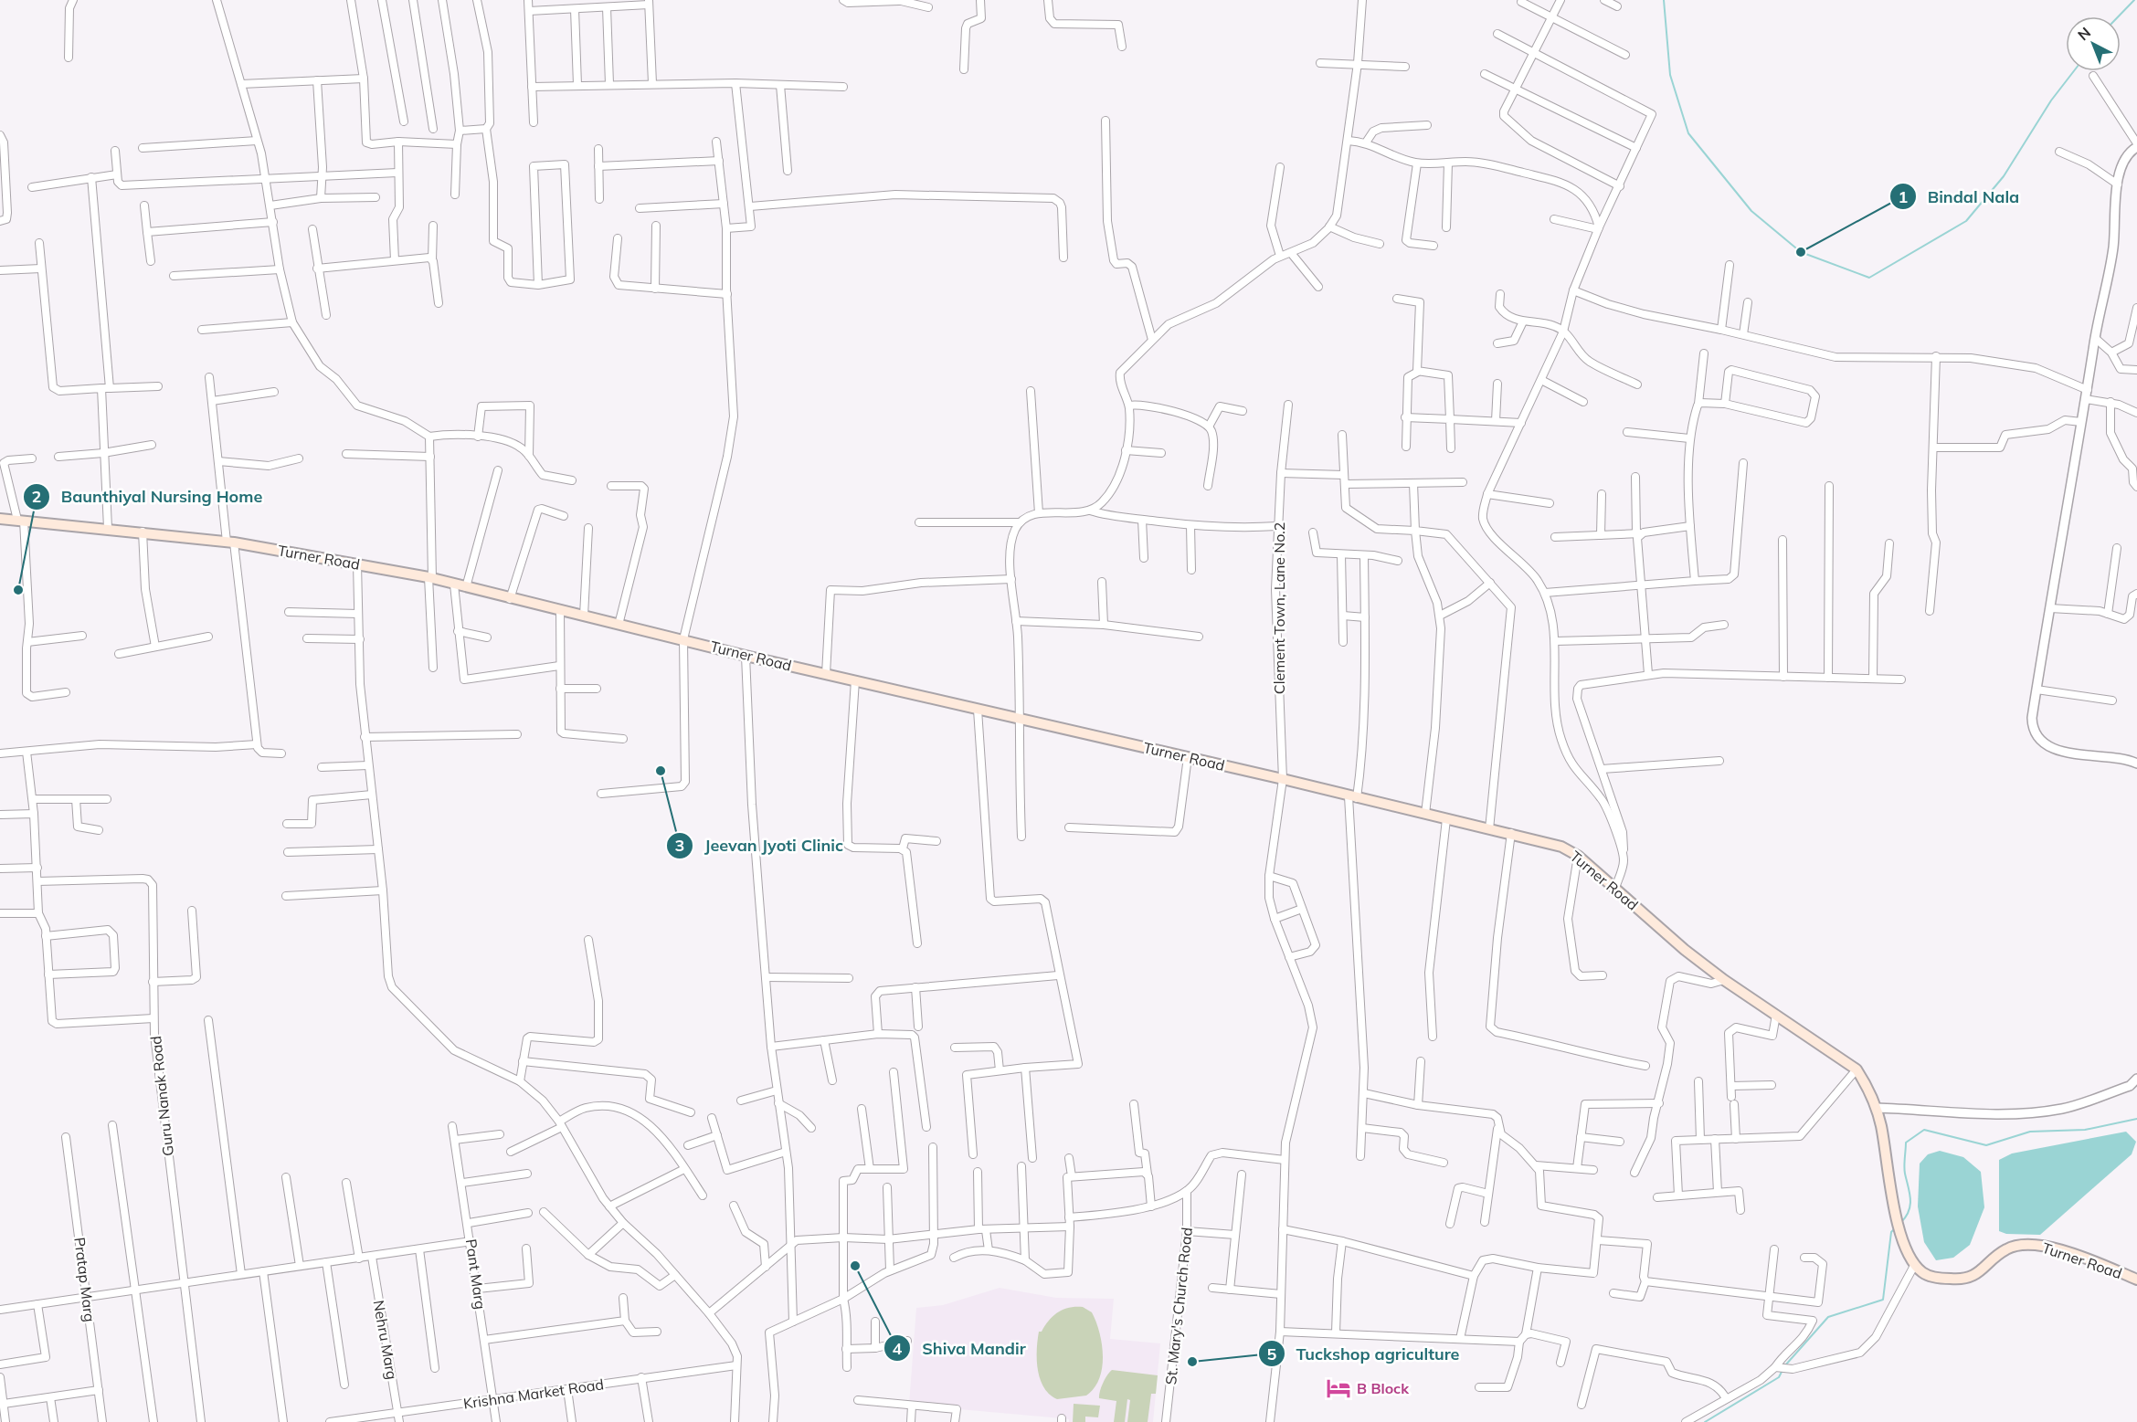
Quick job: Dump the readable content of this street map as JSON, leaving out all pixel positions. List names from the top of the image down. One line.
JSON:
{"streets":{"main road":["Turner Road"],"street":["Clement Town, Lane No.2","Guru Nanak Road","Pant Marg","Pratap Marg","St. Mary's Church Road","Nehru Marg","Krishna Market Road"]},"crossings":[["Turner Road","Clement Town, Lane No.2"],["Pant Marg","Krishna Market Road"],["Nehru Marg","Krishna Market Road"]],"places":{"other":["Bindal Nala","Baunthiyal Nursing Home","Jeevan Jyoti Clinic","Shiva Mandir","Tuckshop agriculture"],"hotel":["B Block"]},"north":"top left"}
